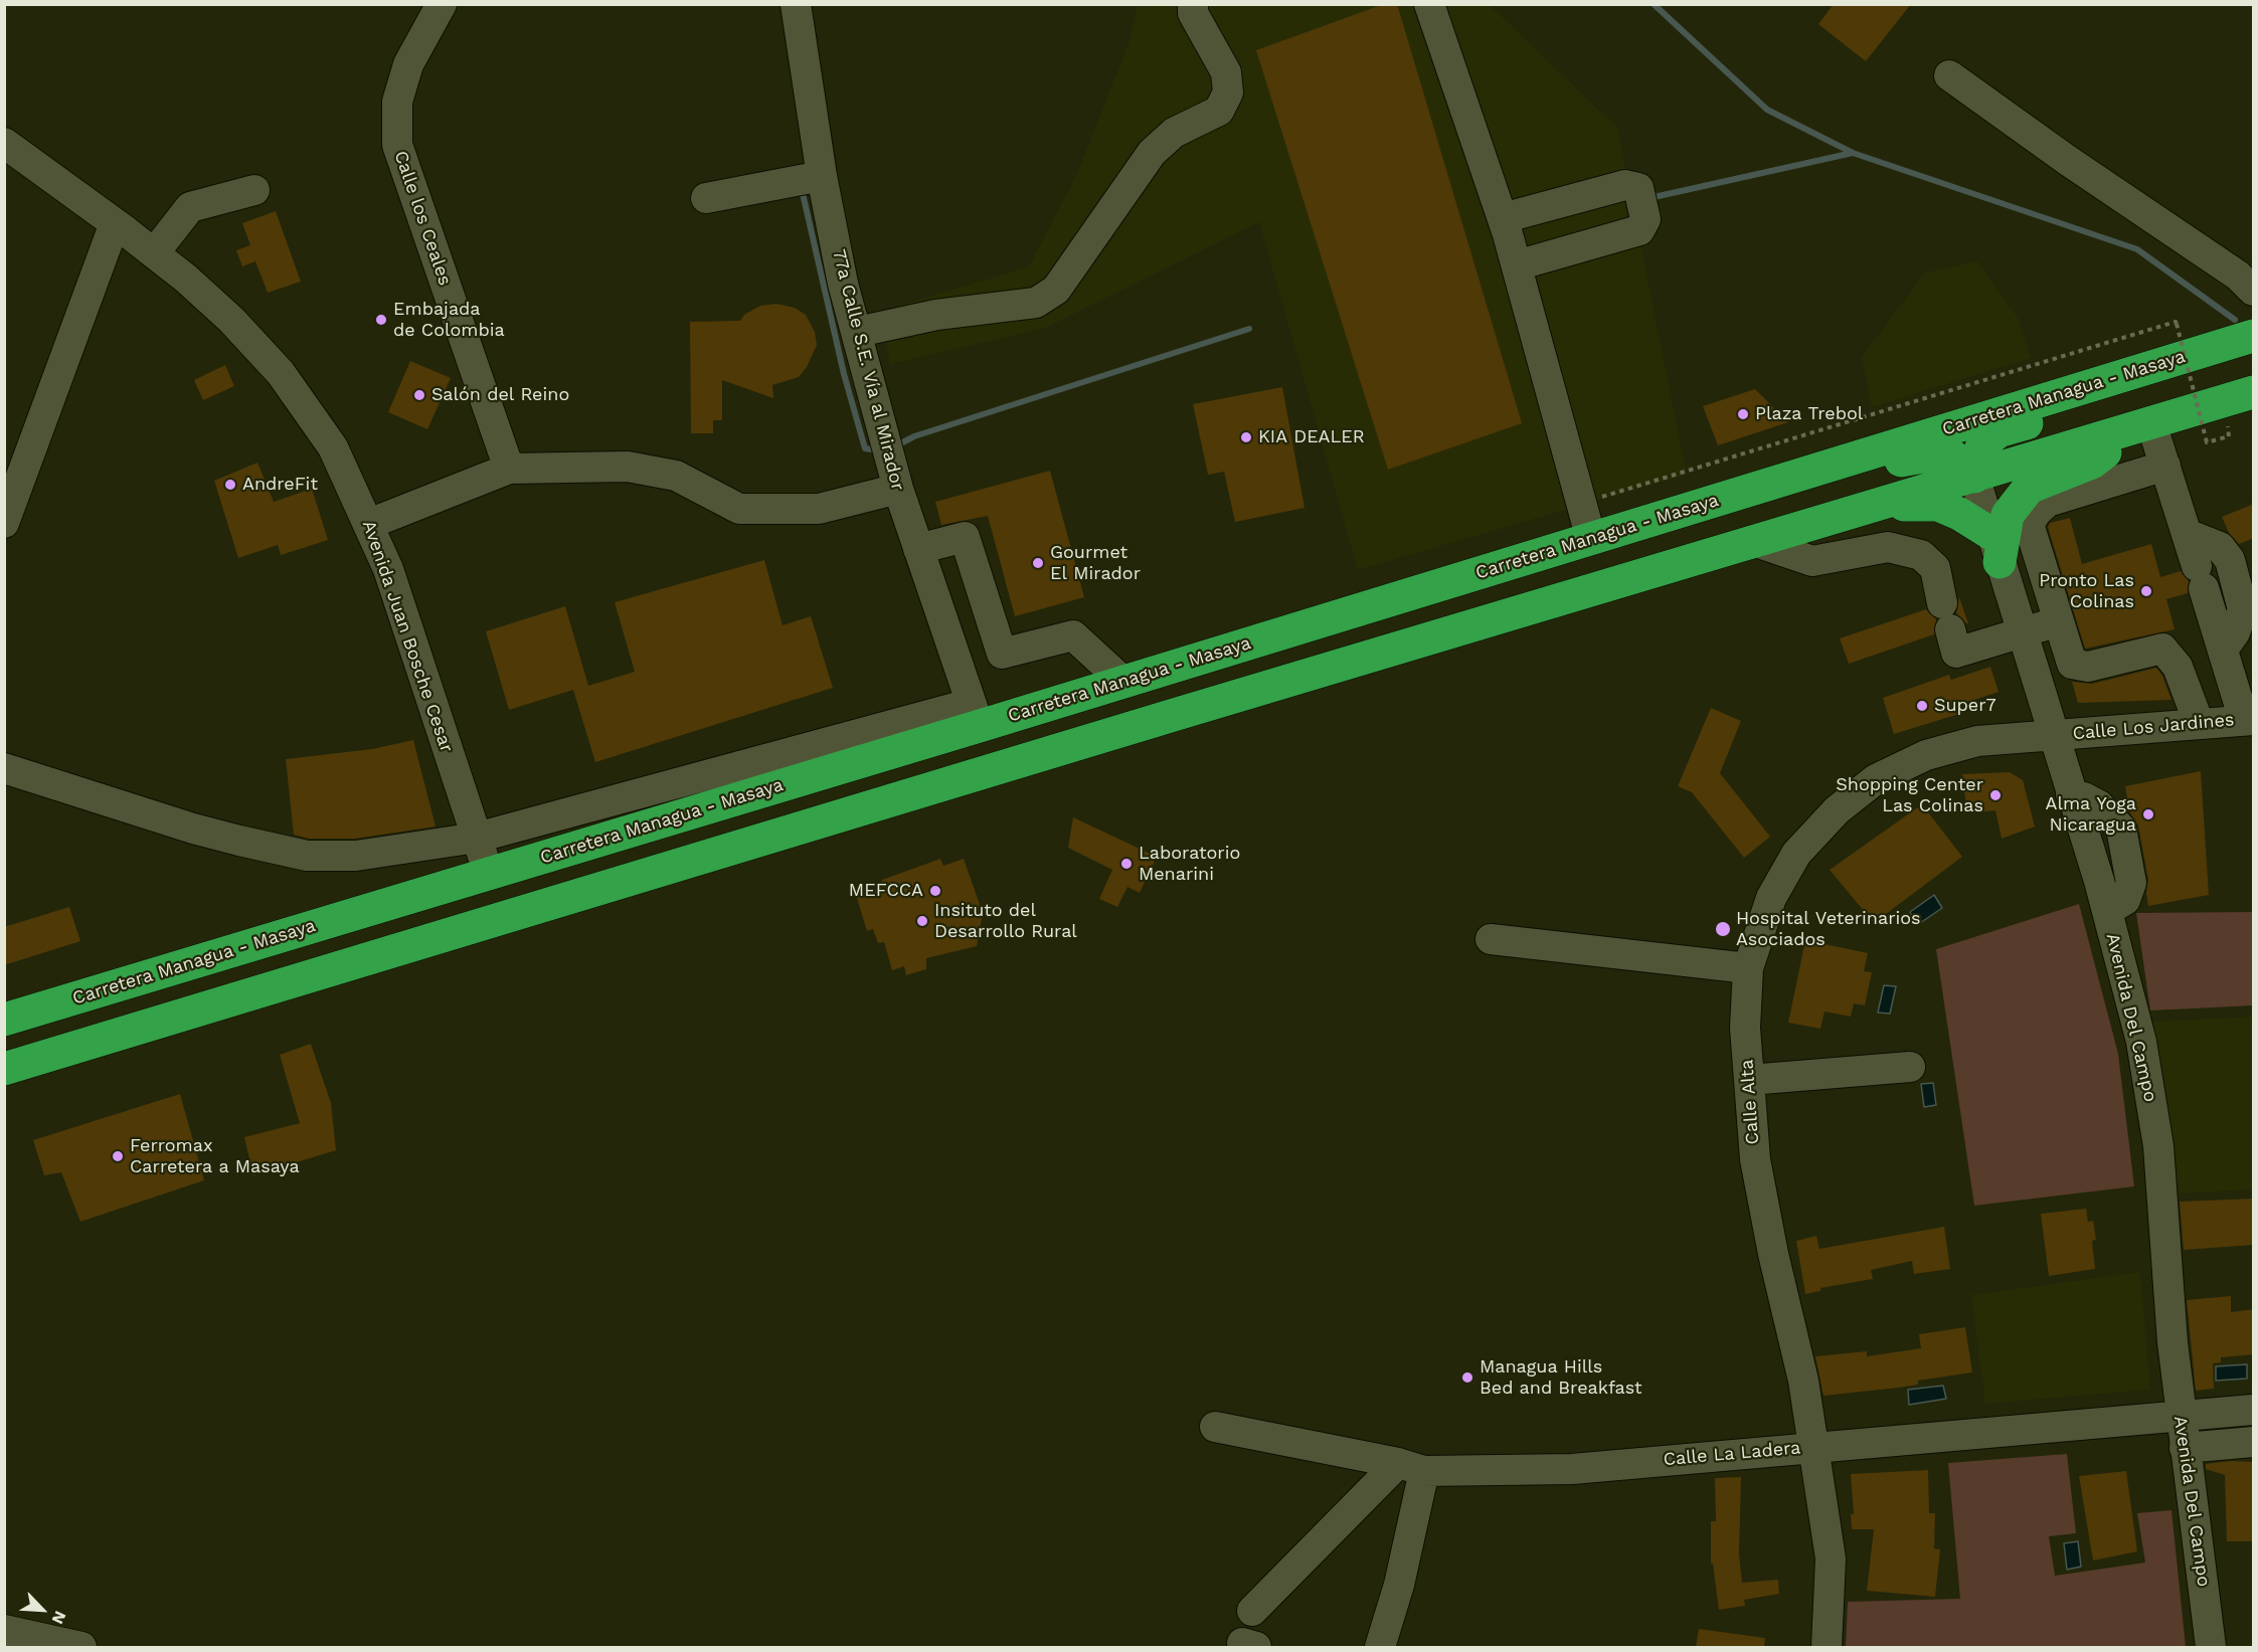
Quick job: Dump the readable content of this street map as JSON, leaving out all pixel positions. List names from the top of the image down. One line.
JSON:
{"streets":{"highway":["Carretera Managua - Masaya"],"street":["Calle los Ceales","77a Calle S.E. Vía al Mirador","Avenida Juan Bosche Cesar","Calle Los Jardines","Avenida Del Campo","Calle Alta","Calle La Ladera"]},"crossings":[["77a Calle S.E. Vía al Mirador","Carretera Managua - Masaya"],["Carretera Managua - Masaya","Avenida Juan Bosche Cesar"],["Calle Los Jardines","Avenida Del Campo"],["Calle Los Jardines","Calle Alta"],["Avenida Del Campo","Calle Alta"],["Avenida Del Campo","Calle La Ladera"],["Calle Alta","Calle La Ladera"]],"places":["Embajada de Colombia","Salón del Reino","Plaza Trebol","KIA DEALER","AndreFit","Gourmet El Mirador","Pronto Las Colinas","Super7","Shopping Center Las Colinas","Alma Yoga Nicaragua","Laboratorio Menarini","MEFCCA","Insituto del Desarrollo Rural","Hospital Veterinarios Asociados","Ferromax Carretera a Masaya","Managua Hills Bed and Breakfast"],"north":"bottom right"}
